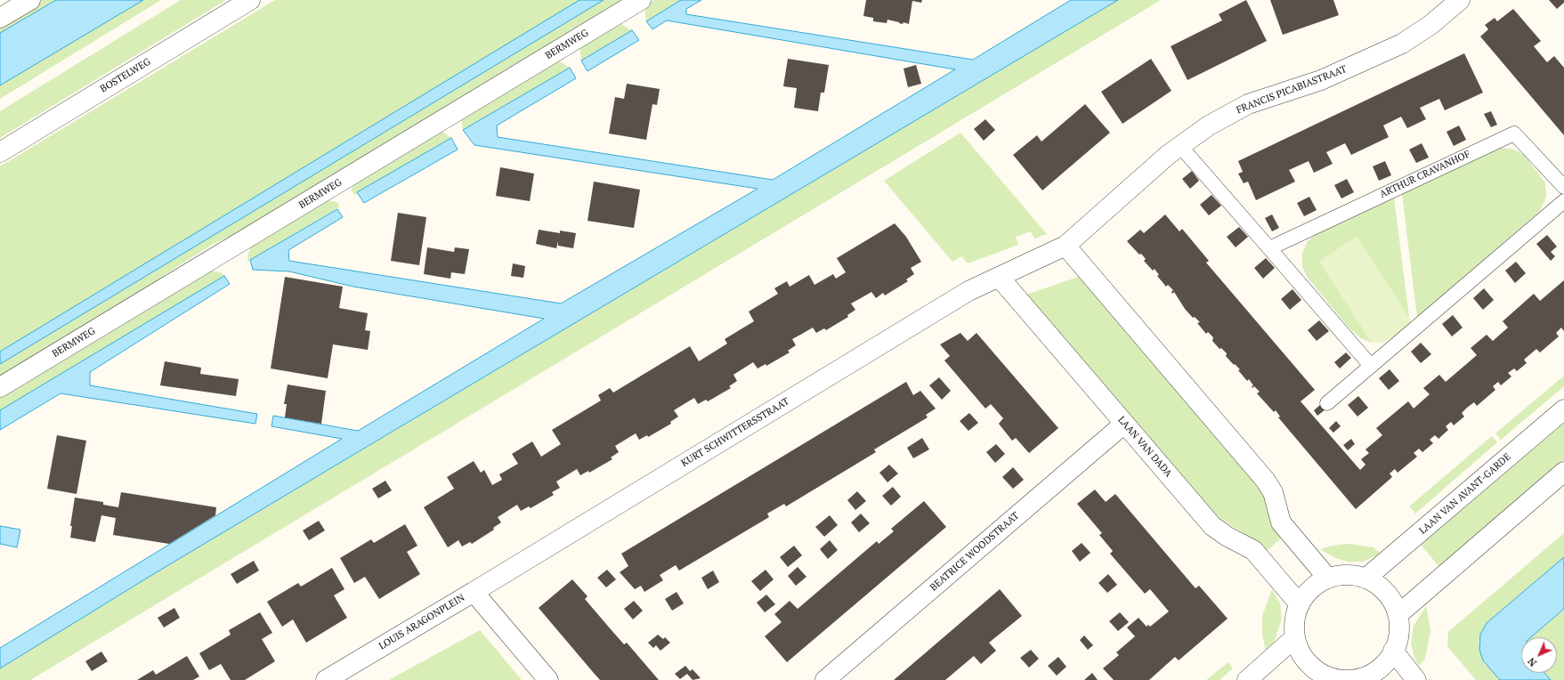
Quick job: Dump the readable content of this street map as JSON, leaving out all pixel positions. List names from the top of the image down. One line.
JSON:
{"streets":{"street":["BERMWEG","BOSTELWEG","FRANCIS PICABIASTRAAT","KURT SCHWITTERSSTRAAT","LAAN VAN DADA","LAAN VAN AVANT-GARDE","BEATRICE WOODSTRAAT","LOUIS ARAGONPLEIN"],"lane":["ARTHUR CRAVANHOF"]},"crossings":[["FRANCIS PICABIASTRAAT","KURT SCHWITTERSSTRAAT"],["KURT SCHWITTERSSTRAAT","LAAN VAN DADA"],["KURT SCHWITTERSSTRAAT","LOUIS ARAGONPLEIN"],["LAAN VAN DADA","LAAN VAN AVANT-GARDE"],["LAAN VAN DADA","BEATRICE WOODSTRAAT"]],"north":"bottom left"}
